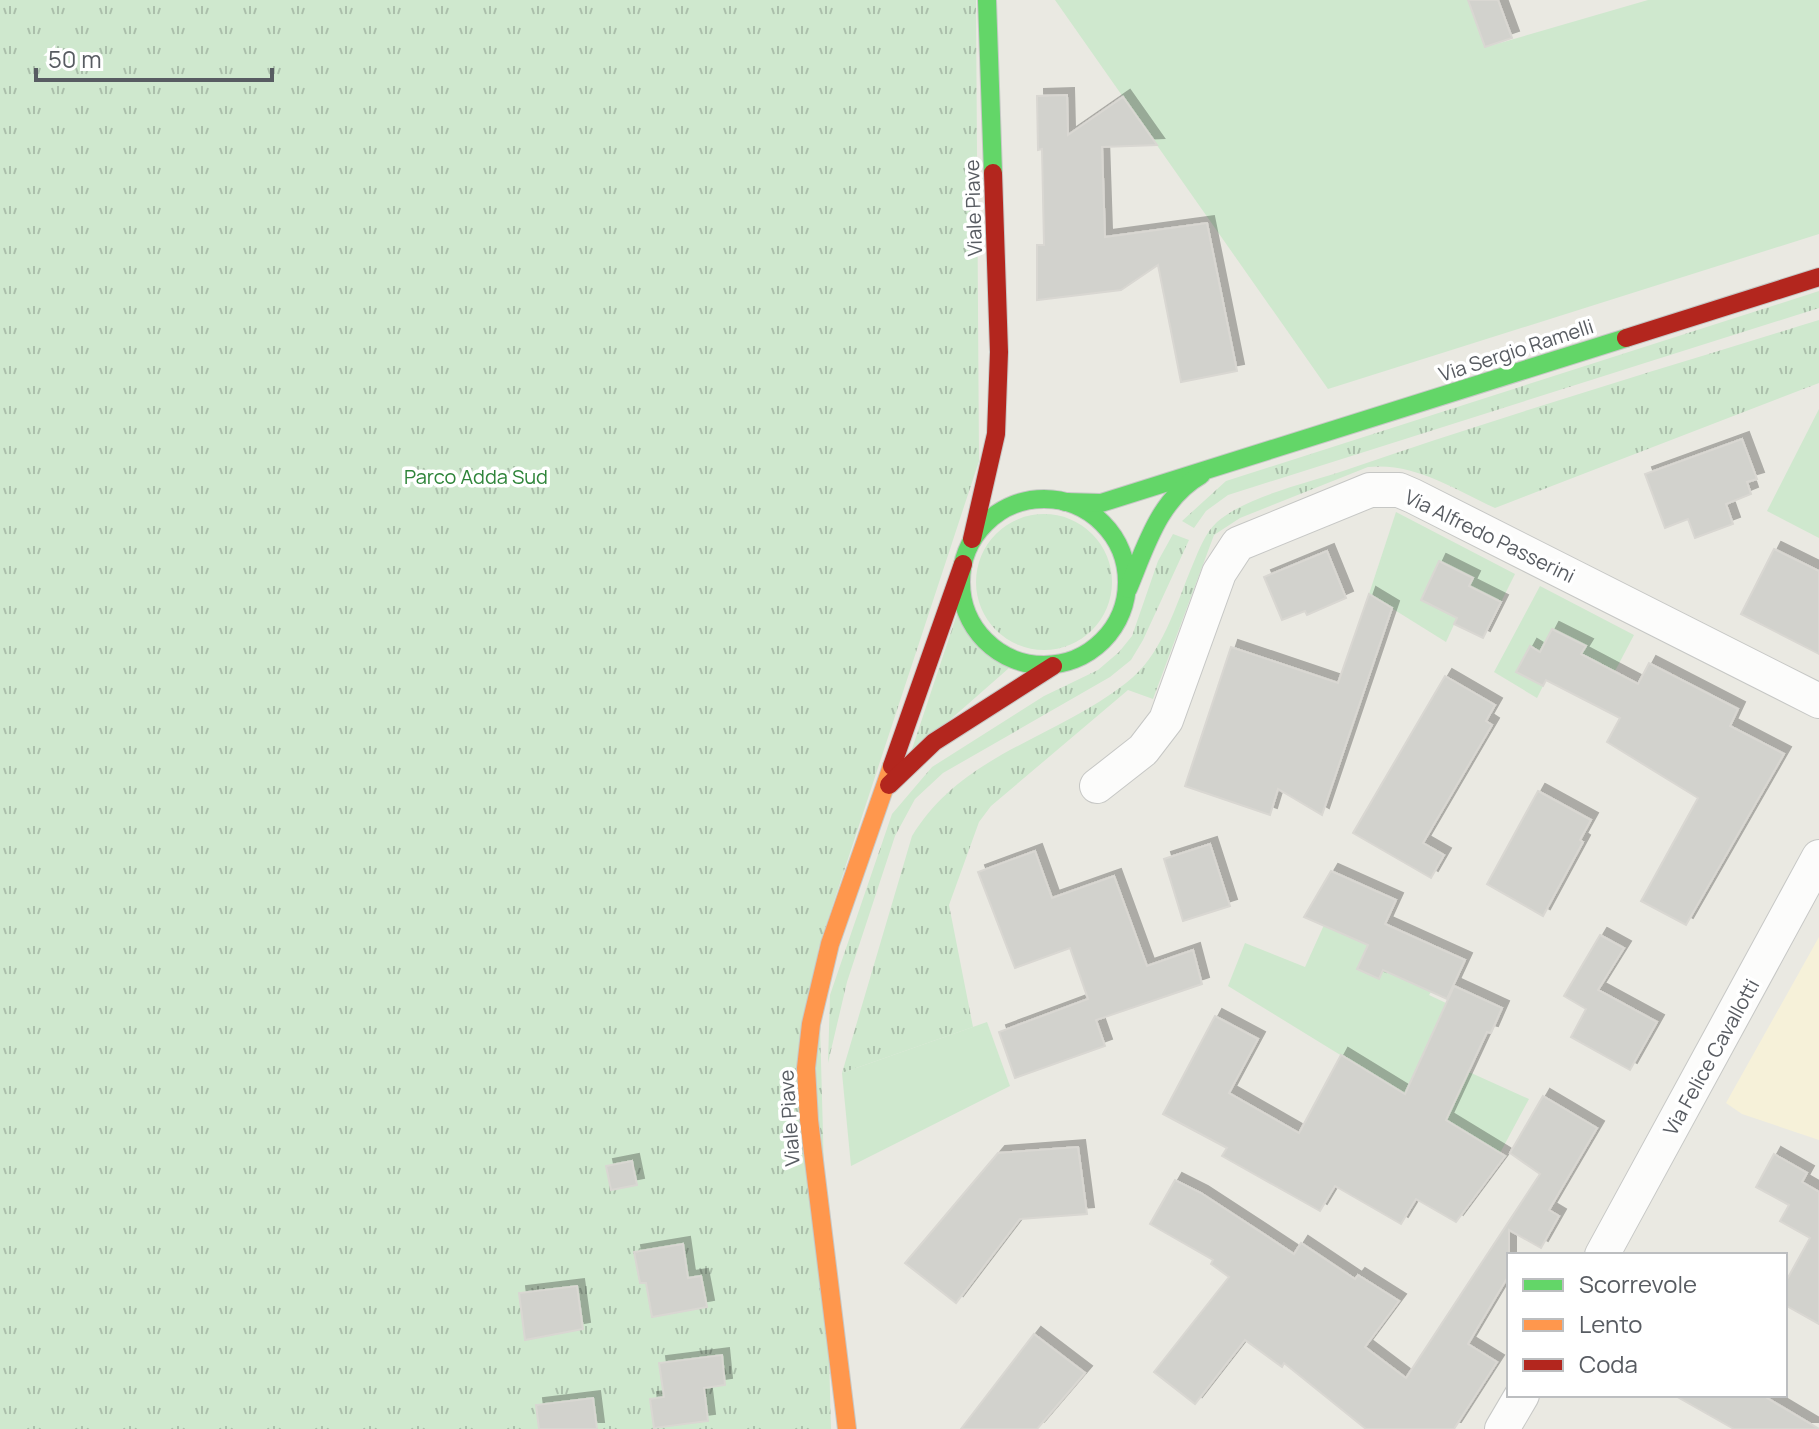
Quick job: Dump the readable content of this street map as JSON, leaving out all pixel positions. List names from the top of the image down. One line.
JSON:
{"streets":{"street":["Viale Piave","Via Sergio Ramelli","Via Alfredo Passerini","Via Felice Cavallotti"]},"crossings":[["Viale Piave","Via Sergio Ramelli"]],"parks":["Parco Adda Sud"],"legend":["Scorrevole","Lento","Coda"],"scale_bar":"50 m"}
